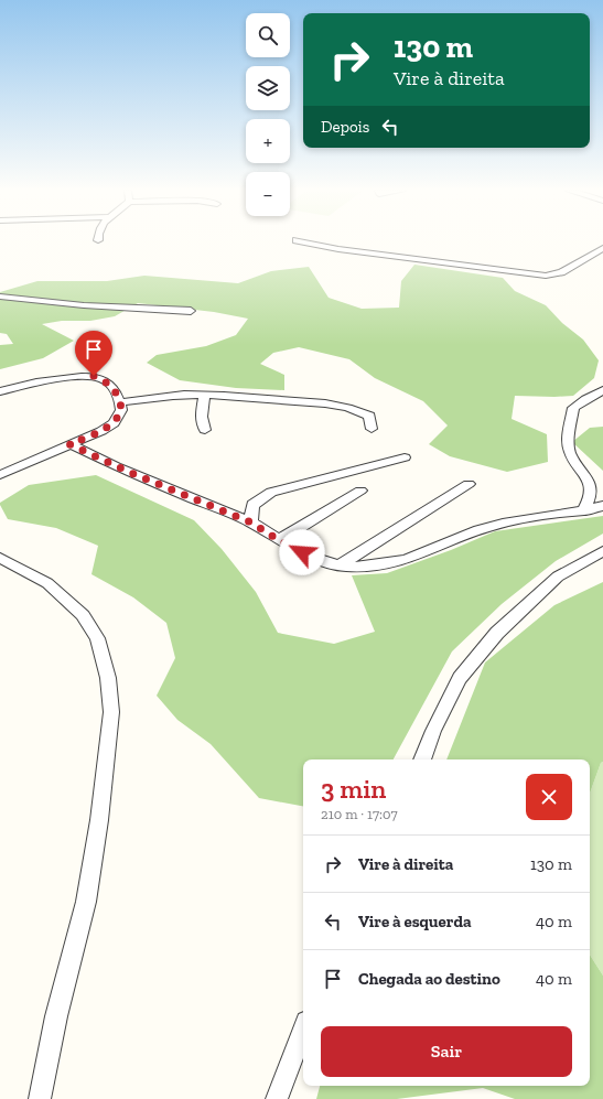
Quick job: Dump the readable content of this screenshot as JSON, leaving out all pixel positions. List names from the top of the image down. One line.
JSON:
{"page":{"map_buttons":["+","−"],"turn":["130 m","Vire à direita"],"then":"Depois","heading":["3 min","210 m · 17:07"],"list":[{"name":"Vire à direita","value":"130 m"},{"name":"Vire à esquerda","value":"40 m"},{"name":"Chegada ao destino","value":"40 m"}],"buttons":"Sair"}}
